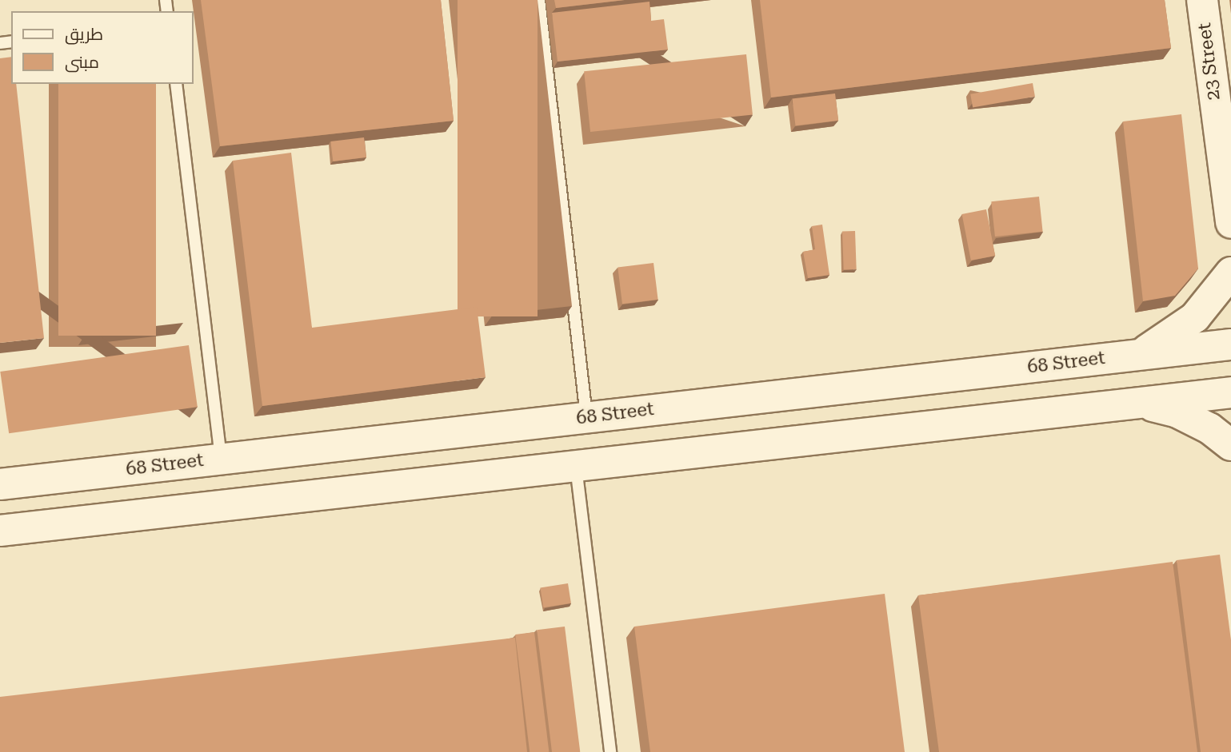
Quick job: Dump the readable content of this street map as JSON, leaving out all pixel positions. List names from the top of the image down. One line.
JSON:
{"streets":{"street":["23 Street","68 Street"]},"legend":["طريق","مبنى"]}
